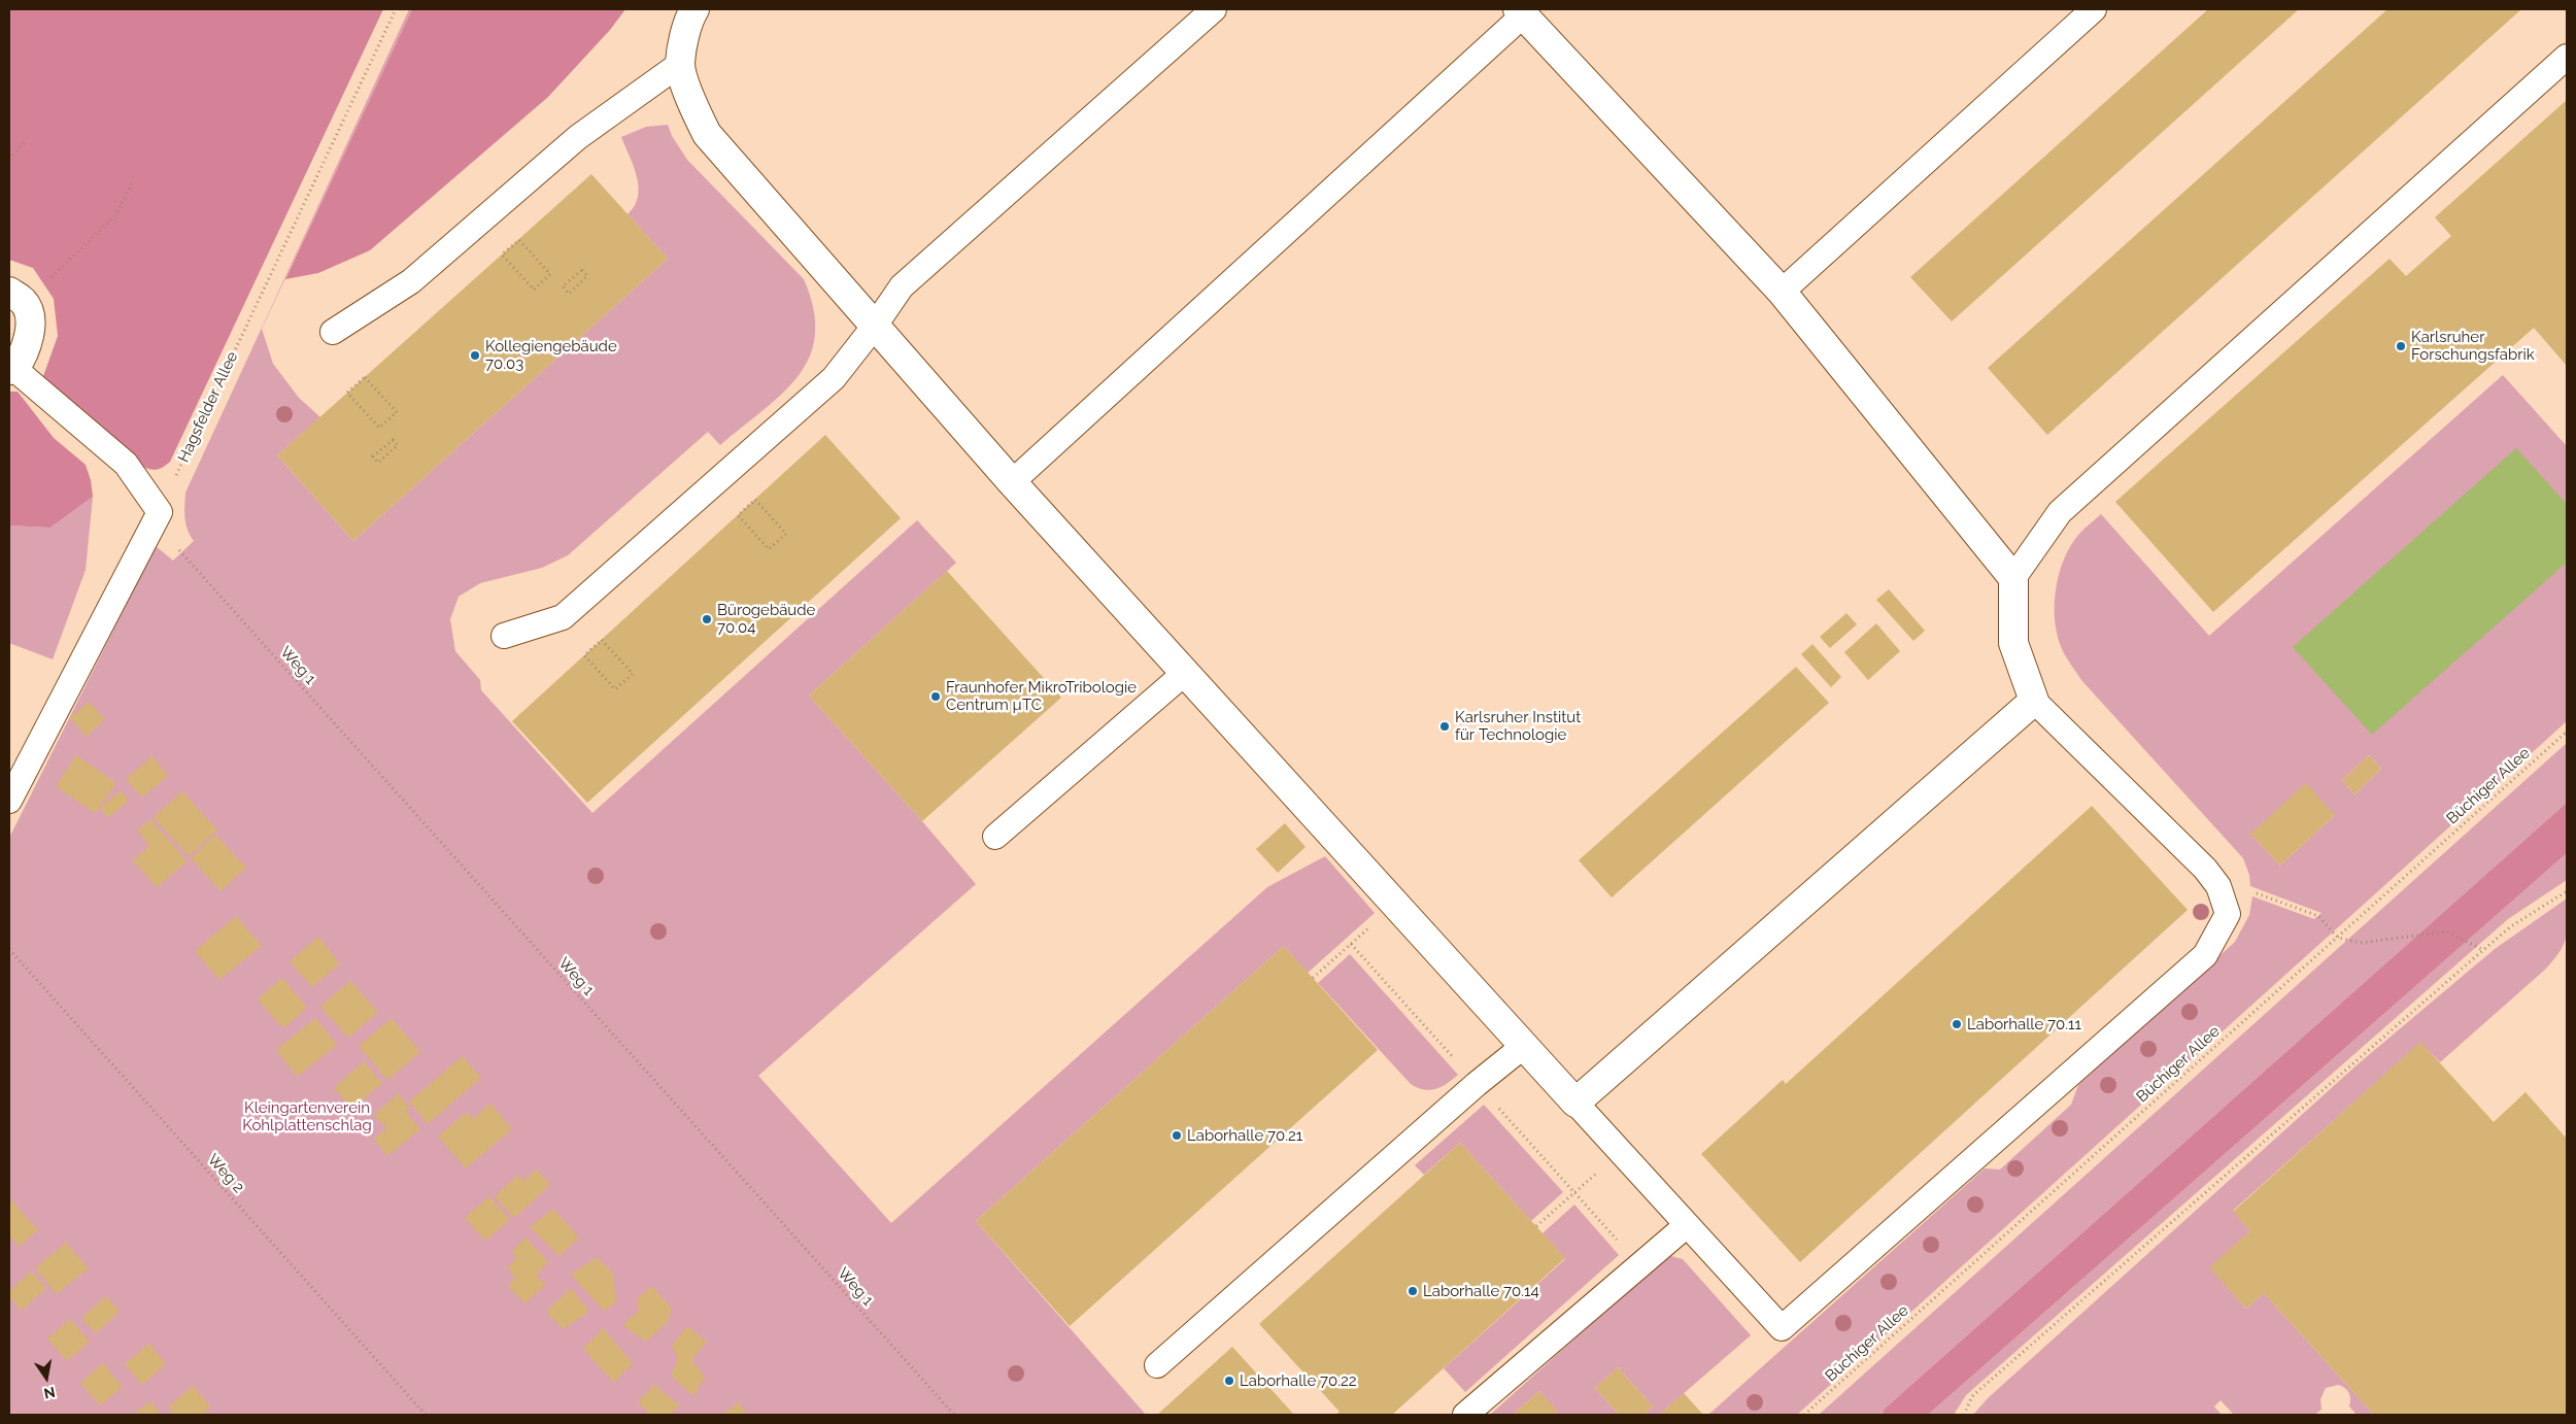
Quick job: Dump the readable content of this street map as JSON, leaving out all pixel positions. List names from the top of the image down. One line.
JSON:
{"streets":{"path":["Hagsfelder Allee","Weg 1","Büchiger Allee","Weg 2"]},"parks":["Kleingartenverein Kohlplattenschlag"],"places":["Karlsruher Forschungsfabrik","Kollegiengebäude 70.03","Bürogebäude 70.04","Fraunhofer MikroTribologie Centrum µTC","Karlsruher Institut für Technologie","Laborhalle 70.11","Laborhalle 70.21","Laborhalle 70.14","Laborhalle 70.22"],"north":"bottom"}
